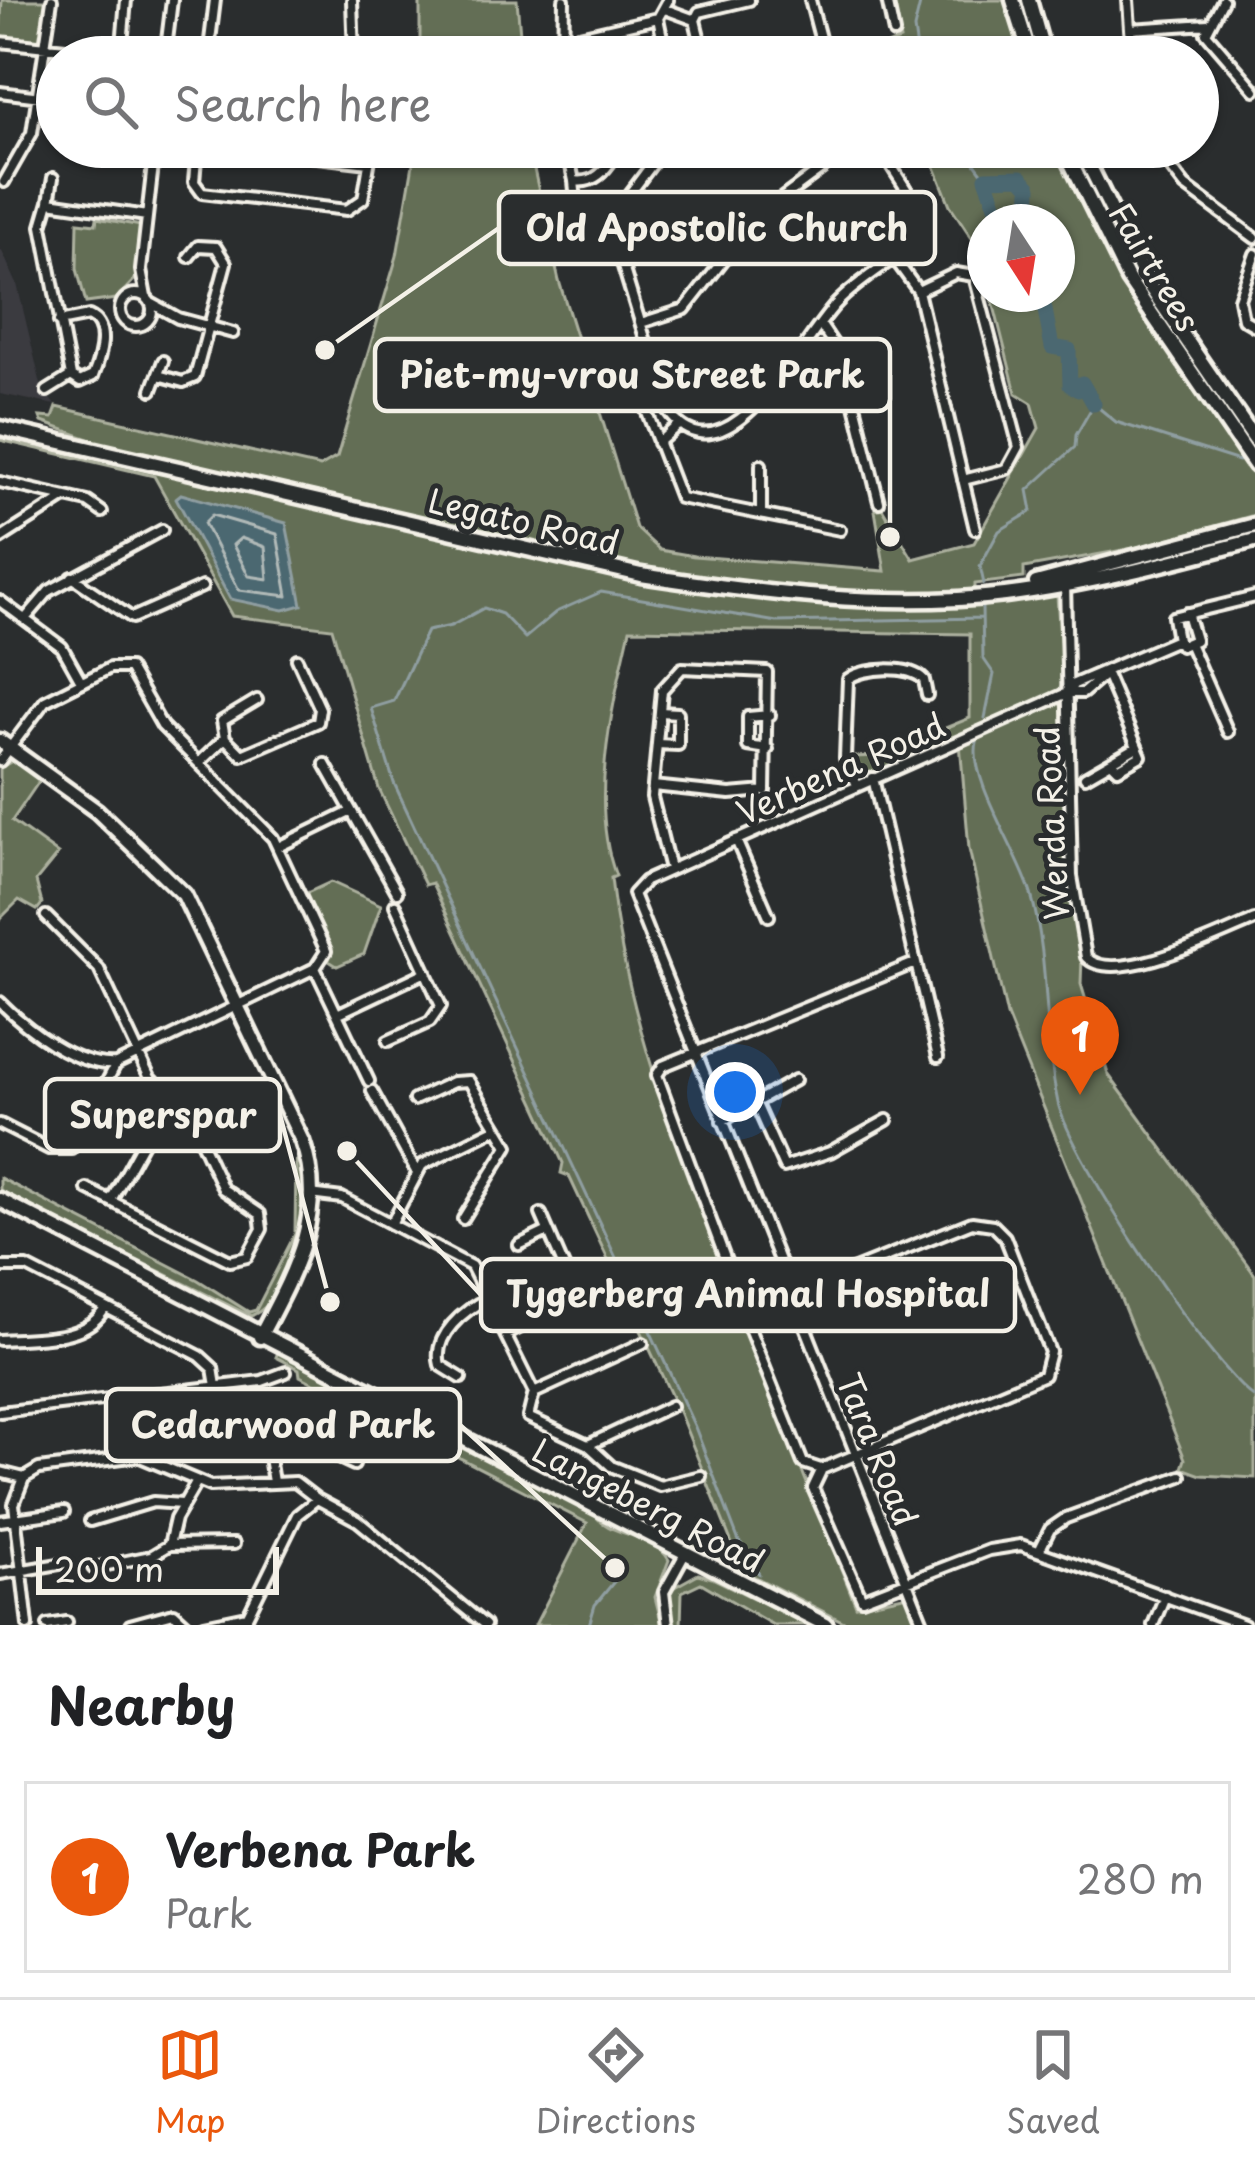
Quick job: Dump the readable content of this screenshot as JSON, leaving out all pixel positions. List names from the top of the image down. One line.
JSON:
{"streets":{"street":["Fairtrees","Legato Road","Verbena Road","Werda Road","Tara Road","Langeberg Road"]},"crossings":[["Legato Road","Werda Road"],["Verbena Road","Werda Road"],["Verbena Road","Tara Road"]],"places":["Old Apostolic Church","Piet-my-vrou Street Park","Tygerberg Animal Hospital","Superspar","Cedarwood Park"],"scale_bar":"200 m","north":"bottom","page":{"search":"Search here","pins":"1","scale":"200 m","heading":"Nearby","list":[{"mark":"1","name":"Verbena Park","note":"Park","value":"280 m"}],"nav":["Map","Directions","Saved"]}}
